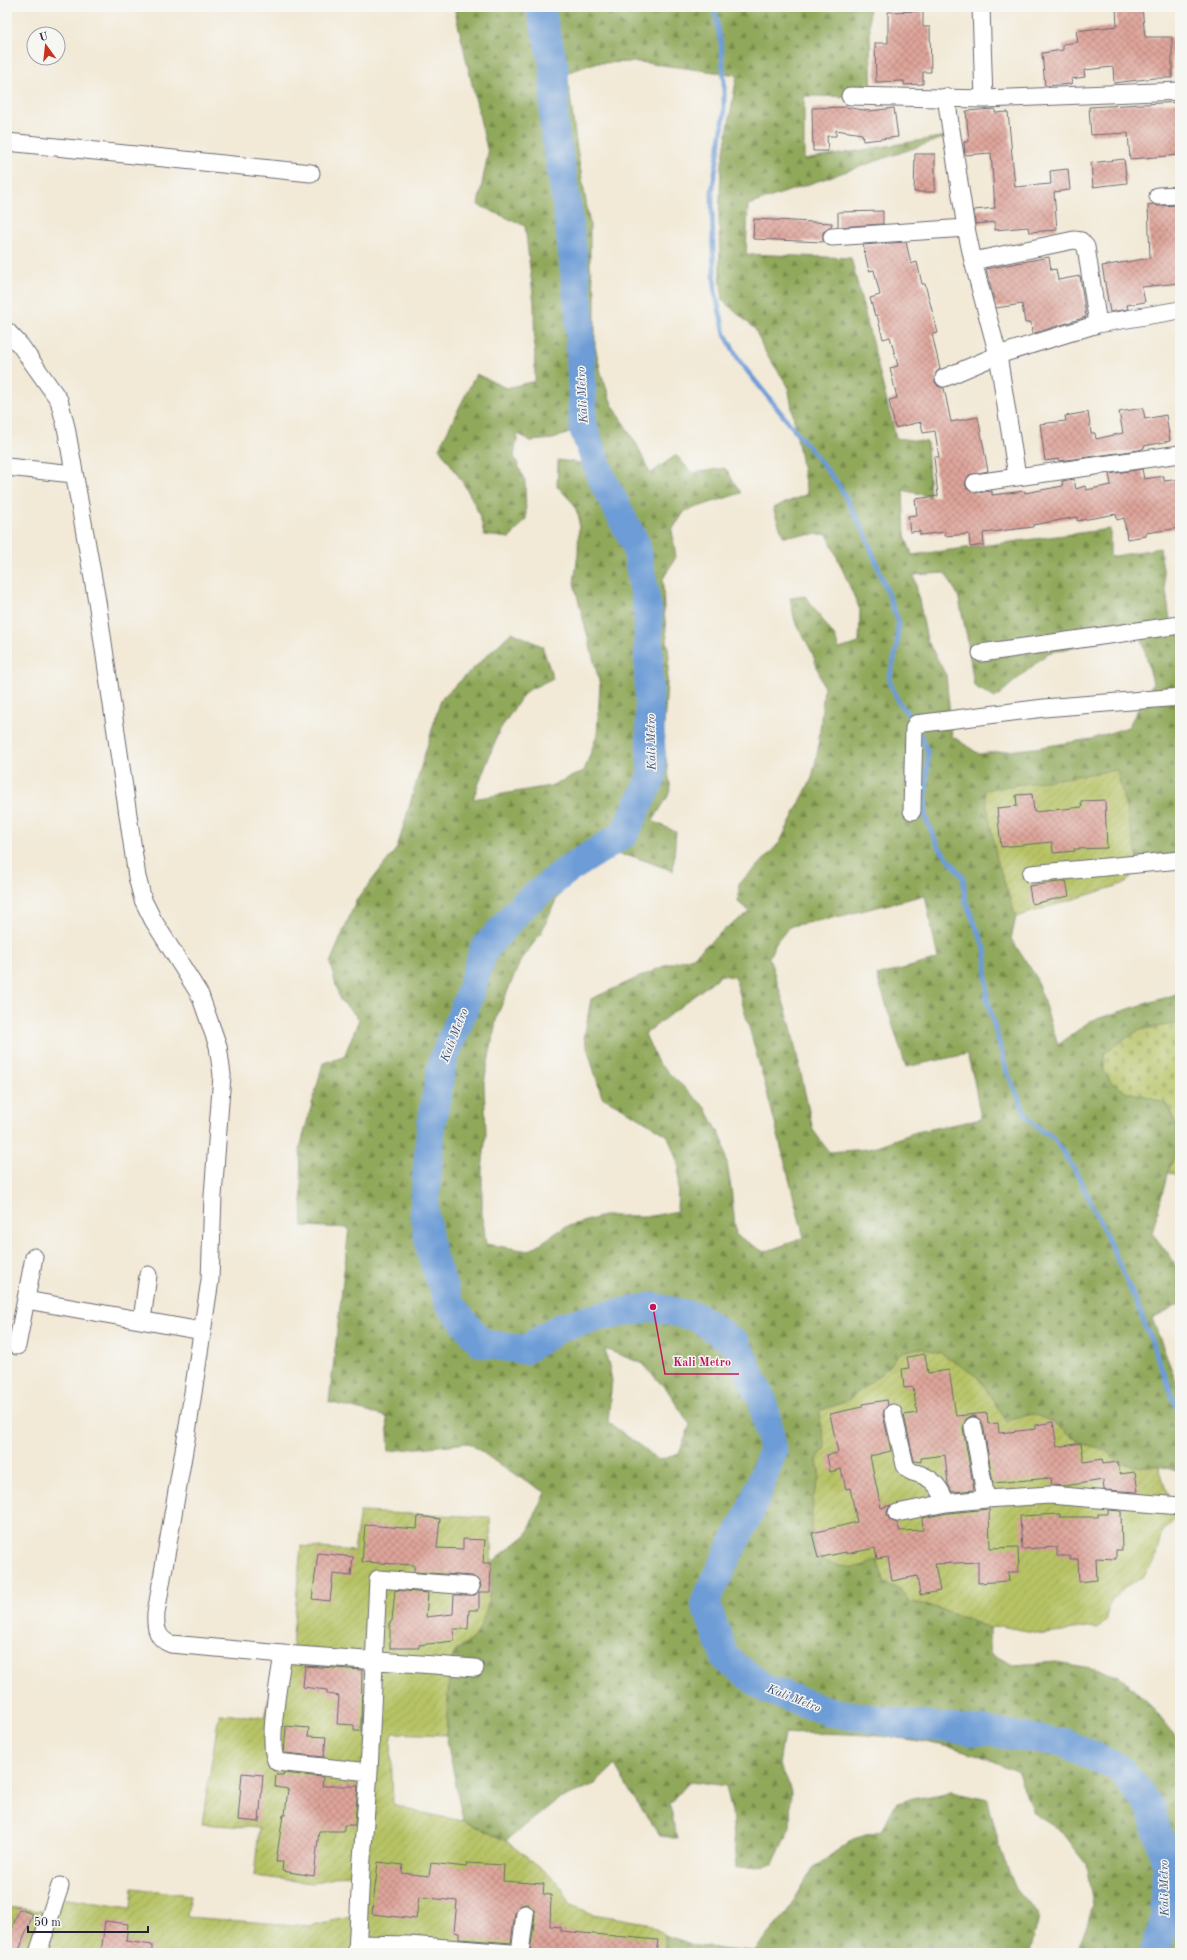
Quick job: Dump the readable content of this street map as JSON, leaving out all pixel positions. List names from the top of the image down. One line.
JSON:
{"water":["Kali Metro"],"places":["Kali Metro"],"scale_bar":"50 m","north":"top"}
